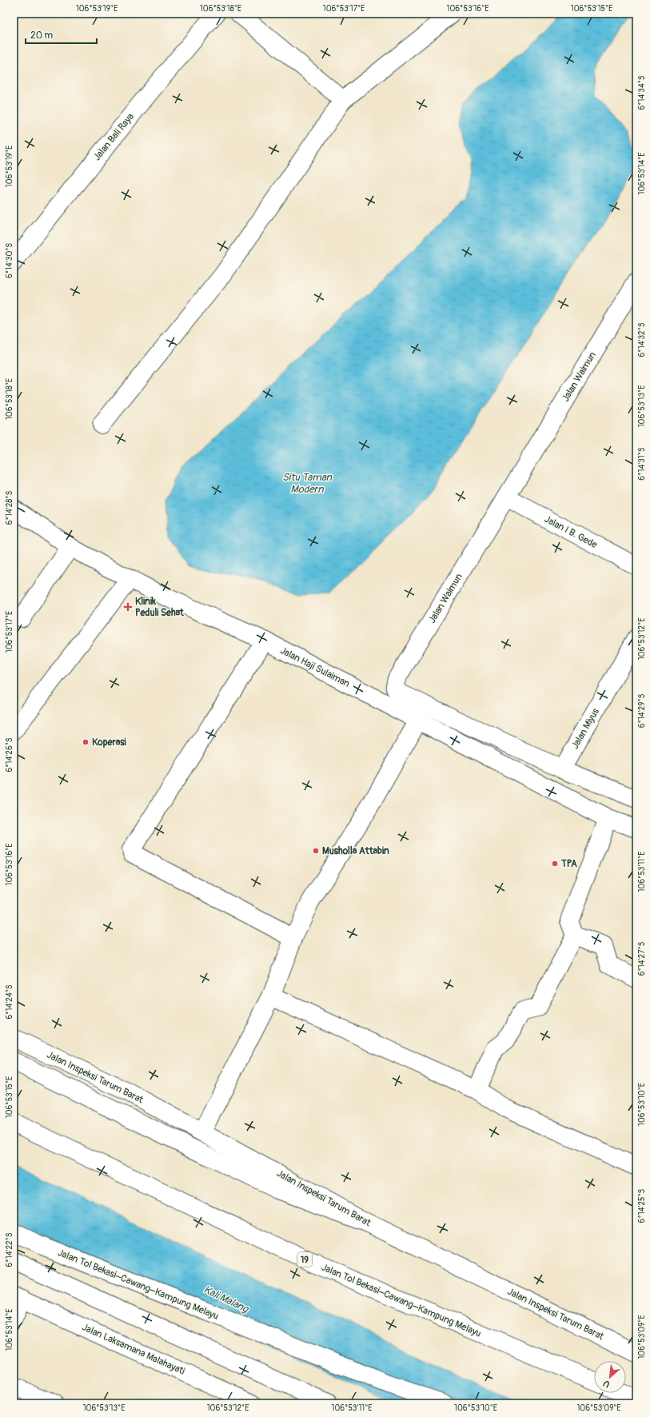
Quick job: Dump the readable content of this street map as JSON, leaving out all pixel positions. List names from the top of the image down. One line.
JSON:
{"streets":{"main road":["Jalan Bali Raya","Jalan Waimun","Jalan I B. Gede","Jalan Haji Sulaiman","Jalan Miyus","Jalan Inspeksi Tarum Barat","19","Jalan Tol Bekasi–Cawang–Kampung Melayu","Jalan Laksamana Malahayati"]},"crossings":[["Jalan Waimun","Jalan I B. Gede"],["Jalan Waimun","Jalan Miyus"]],"water":["Situ Taman Modern","Kali Malang"],"places":{"health":["Klinik Peduli Sehat"],"other":["Koperasi","Musholla Attabin","TPA"]},"scale_bar":"20 m","north":"bottom left","coordinates":["106°53'19\"E","106°53'18\"E","106°53'17\"E","106°53'16\"E","106°53'15\"E","6°14'34\"S","106°53'14\"E","6°14'30\"S","6°14'32\"S","106°53'13\"E","6°14'31\"S","6°14'28\"S","106°53'12\"E","6°14'29\"S","6°14'26\"S","106°53'11\"E","6°14'27\"S","6°14'24\"S","106°53'10\"E","6°14'25\"S","6°14'22\"S","106°53'09\"E"]}
